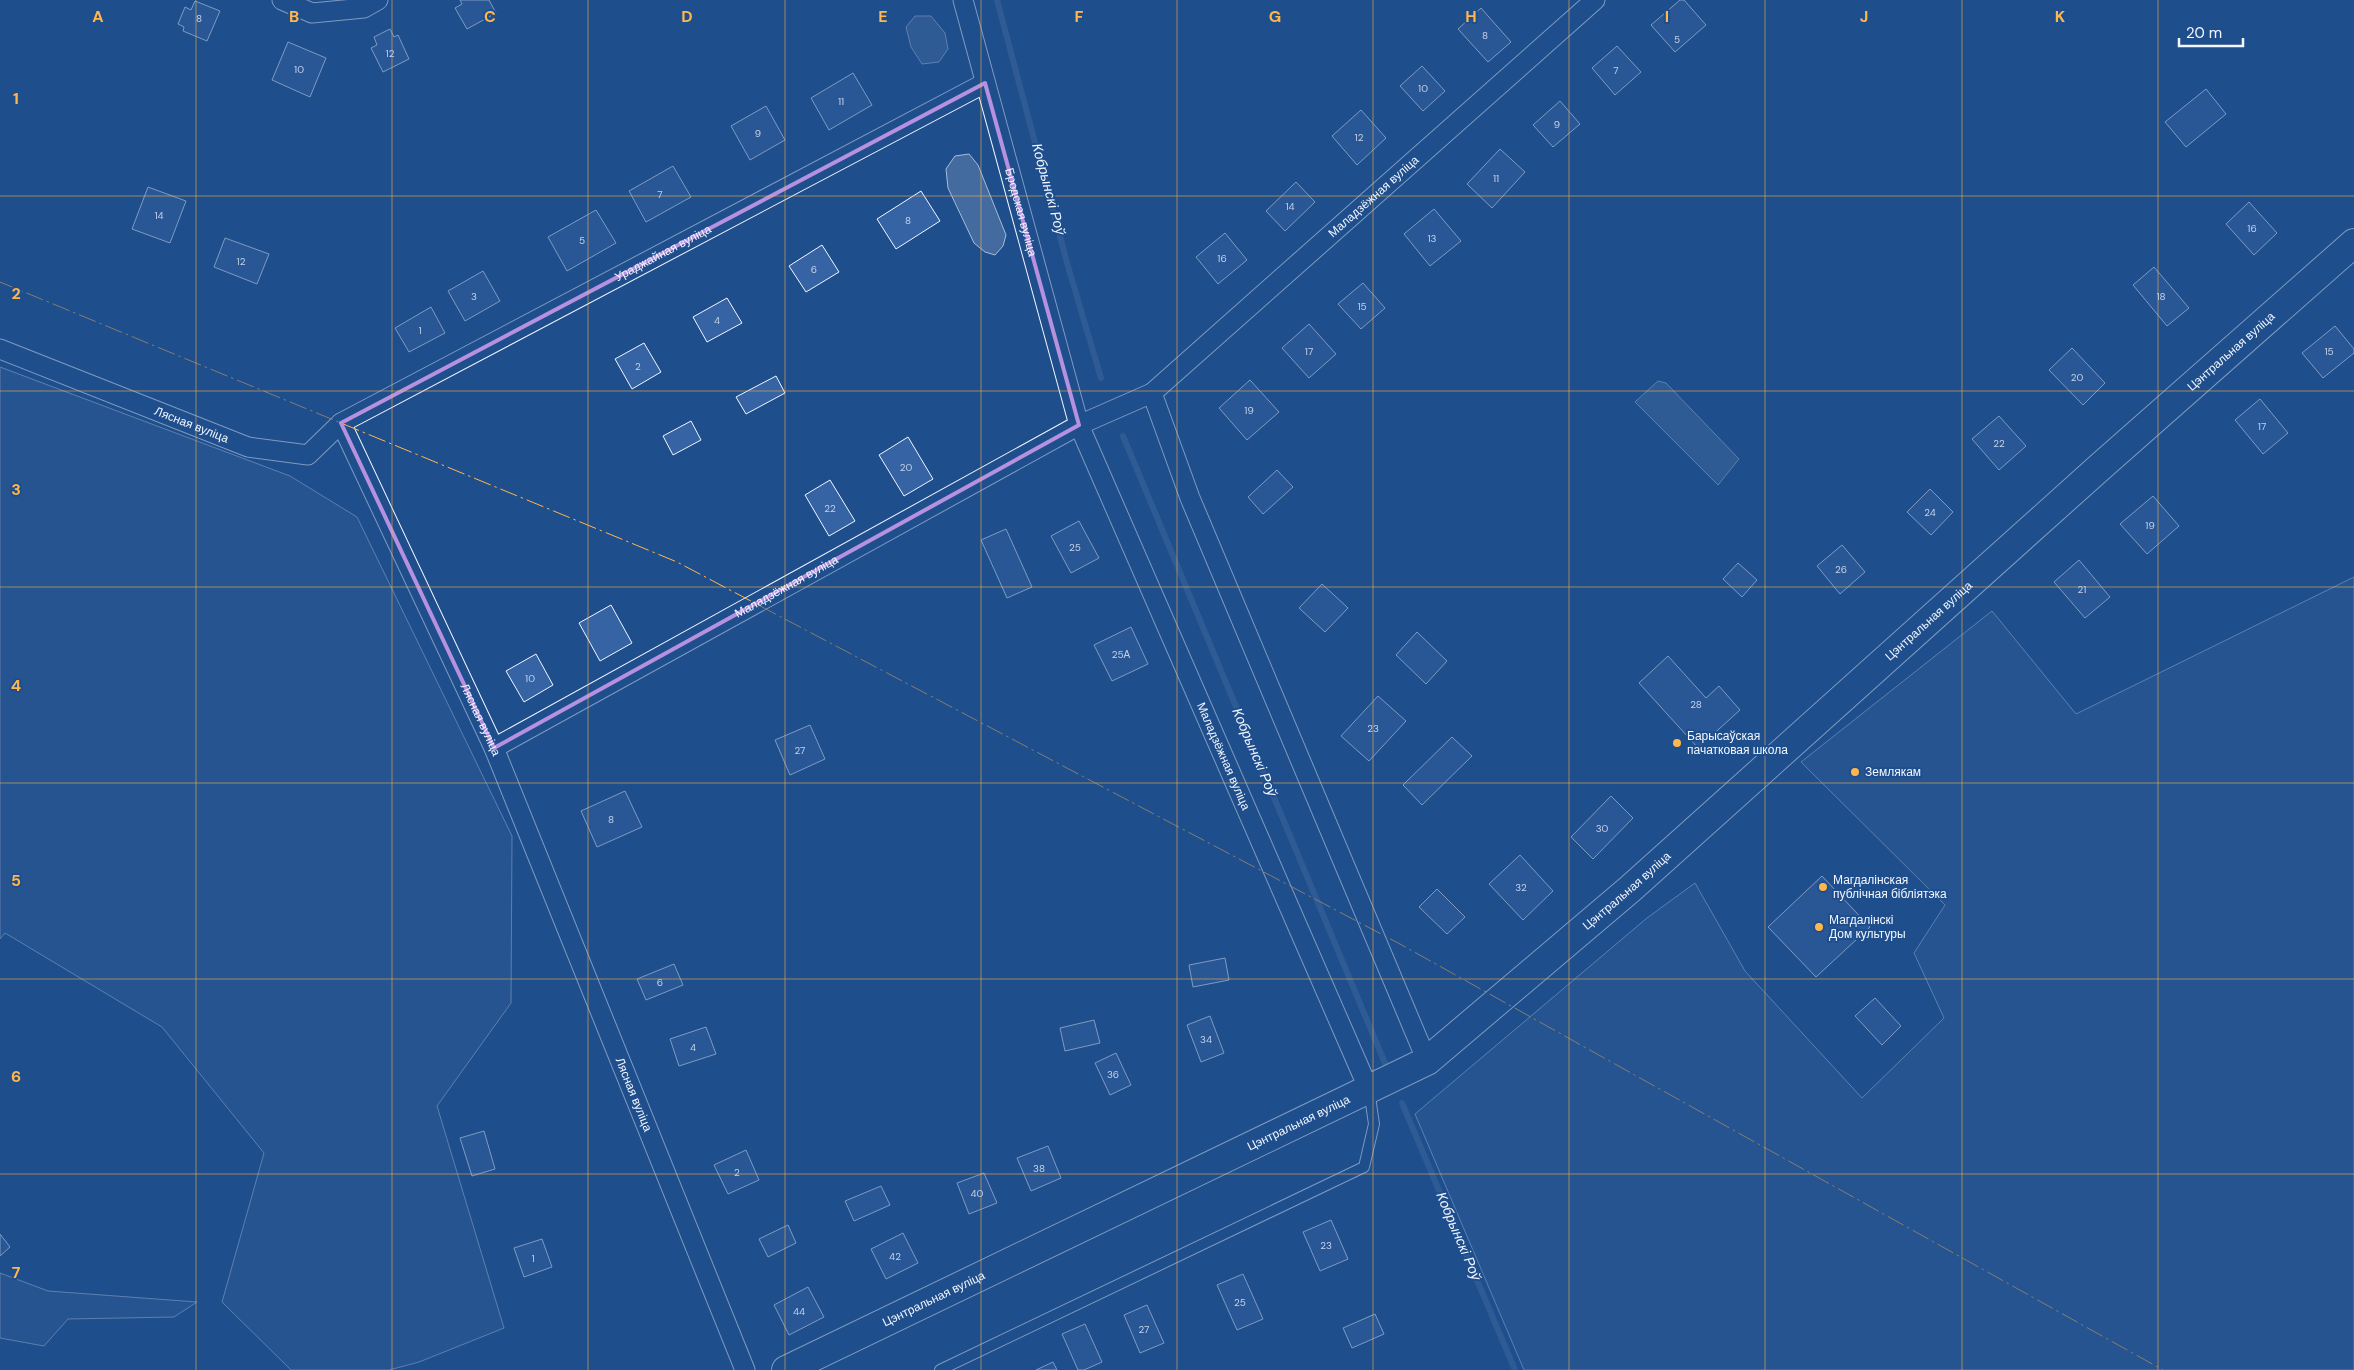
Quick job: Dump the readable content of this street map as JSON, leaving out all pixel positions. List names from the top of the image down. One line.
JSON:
{"streets":{"street":["Маладзёжная вуліца","Бродская вуліца","Ураджайная вуліца","Цэнтральная вуліца","Лясная вуліца"]},"crossings":[["Маладзёжная вуліца","Бродская вуліца"],["Маладзёжная вуліца","Цэнтральная вуліца"],["Маладзёжная вуліца","Лясная вуліца"],["Бродская вуліца","Ураджайная вуліца"],["Ураджайная вуліца","Лясная вуліца"]],"water":["Кобрынскі Роў"],"places":["Барысаўская пачатковая школа","Землякам","Магдалінская публічная бібліятэка","Магдалінскі Дом культуры"],"house_numbers":["8","8","5","12","10","7","10","11","9","9","12","11","7","14","14","8","16","13","5","16","12","6","3","18","15","4","1","17","15","2","20","19","17","22","20","22","24","19","25","26","21","25А","10","28","23","27","8","30","32","6","34","4","36","38","2","40","23","42","1","25","44","27"],"scale_bar":"20 m","grid":{"columns":["A","B","C","D","E","F","G","H","I","J","K"],"rows":["1","2","3","4","5","6","7"]}}
